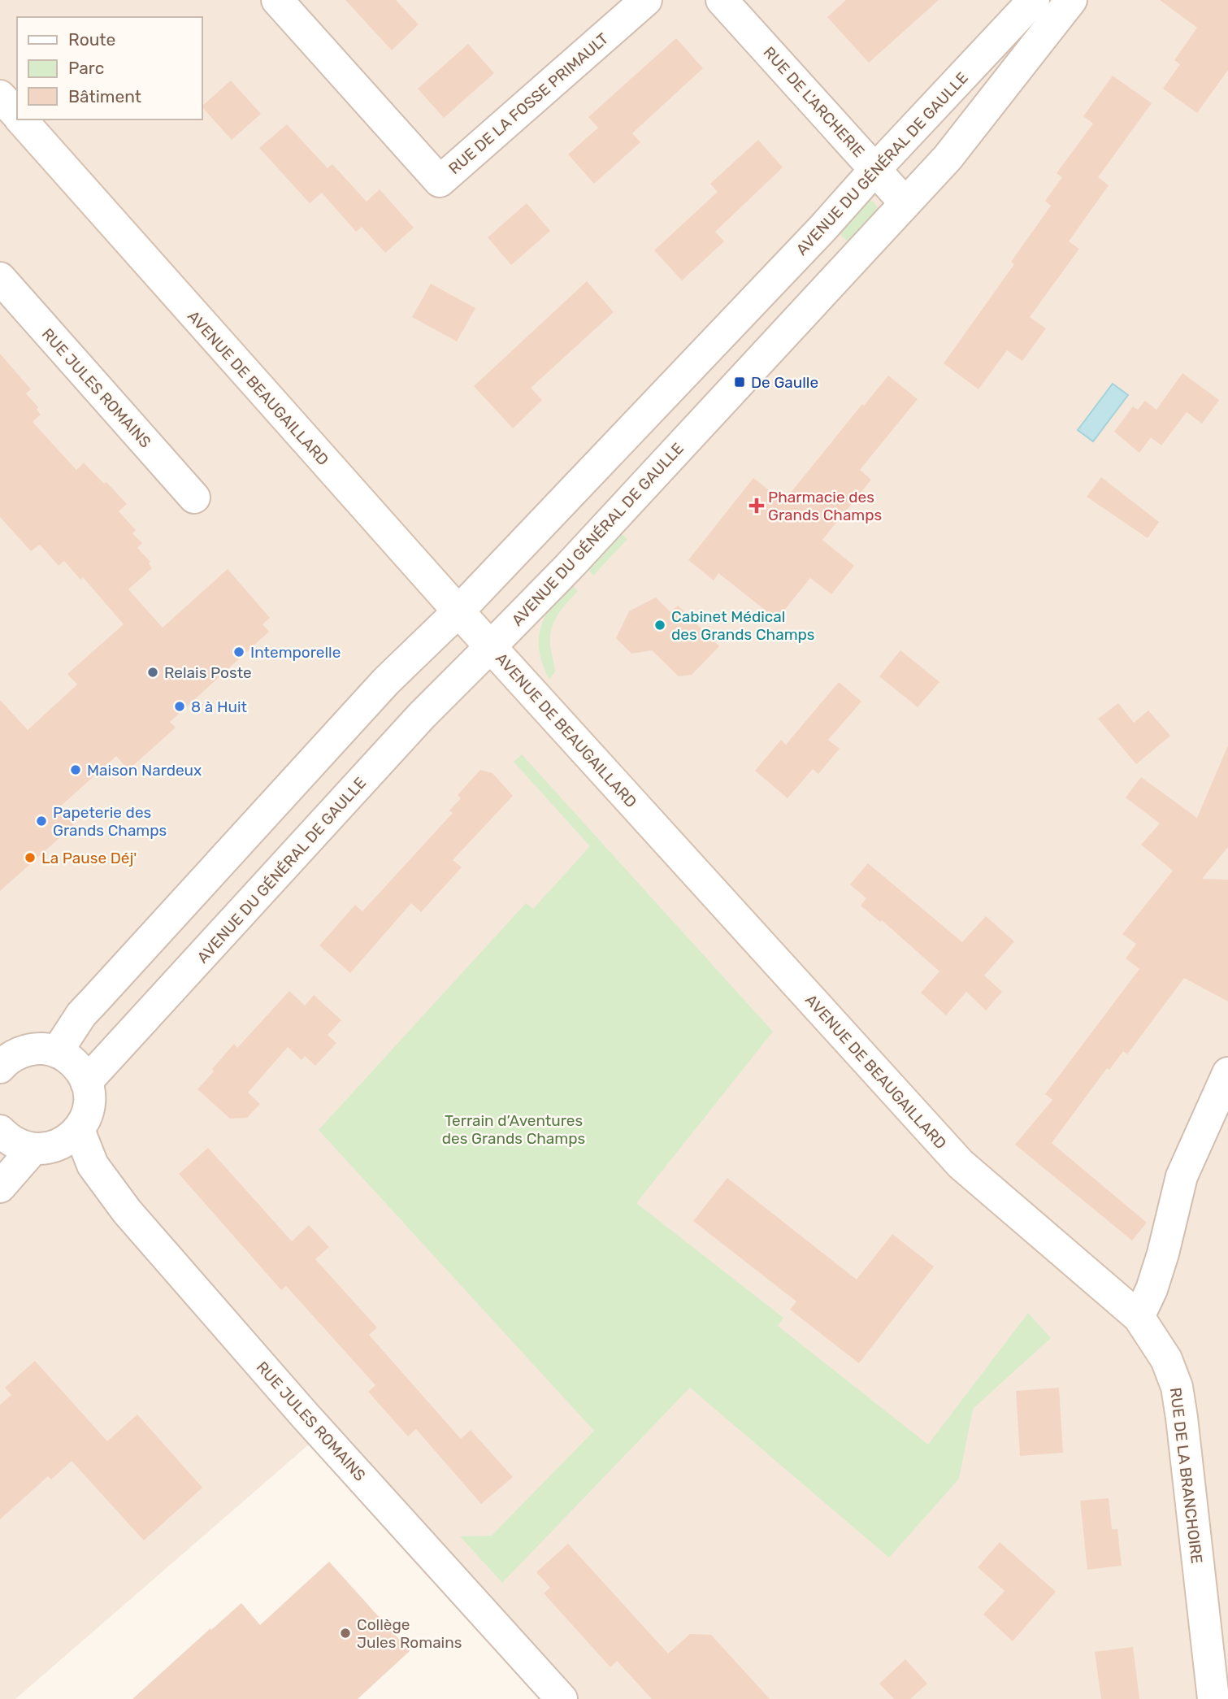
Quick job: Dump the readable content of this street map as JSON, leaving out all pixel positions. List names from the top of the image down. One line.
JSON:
{"streets":{"street":["RUE DE L'ARCHERIE","RUE DE LA FOSSE PRIMAULT","AVENUE DU GÉNÉRAL DE GAULLE","RUE JULES ROMAINS","AVENUE DE BEAUGAILLARD","RUE DE LA BRANCHOIRE"]},"crossings":[["RUE DE L'ARCHERIE","AVENUE DU GÉNÉRAL DE GAULLE"],["AVENUE DU GÉNÉRAL DE GAULLE","AVENUE DE BEAUGAILLARD"],["AVENUE DE BEAUGAILLARD","RUE DE LA BRANCHOIRE"]],"parks":["Terrain d’Aventures des Grands Champs"],"places":{"transit":["De Gaulle"],"health":["Pharmacie des Grands Champs"],"other":["Cabinet Médical des Grands Champs","Intemporelle","Relais Poste","8 à Huit","Maison Nardeux","Papeterie des Grands Champs","La Pause Déj'","Collège Jules Romains"]},"legend":["Route","Parc","Bâtiment"]}
